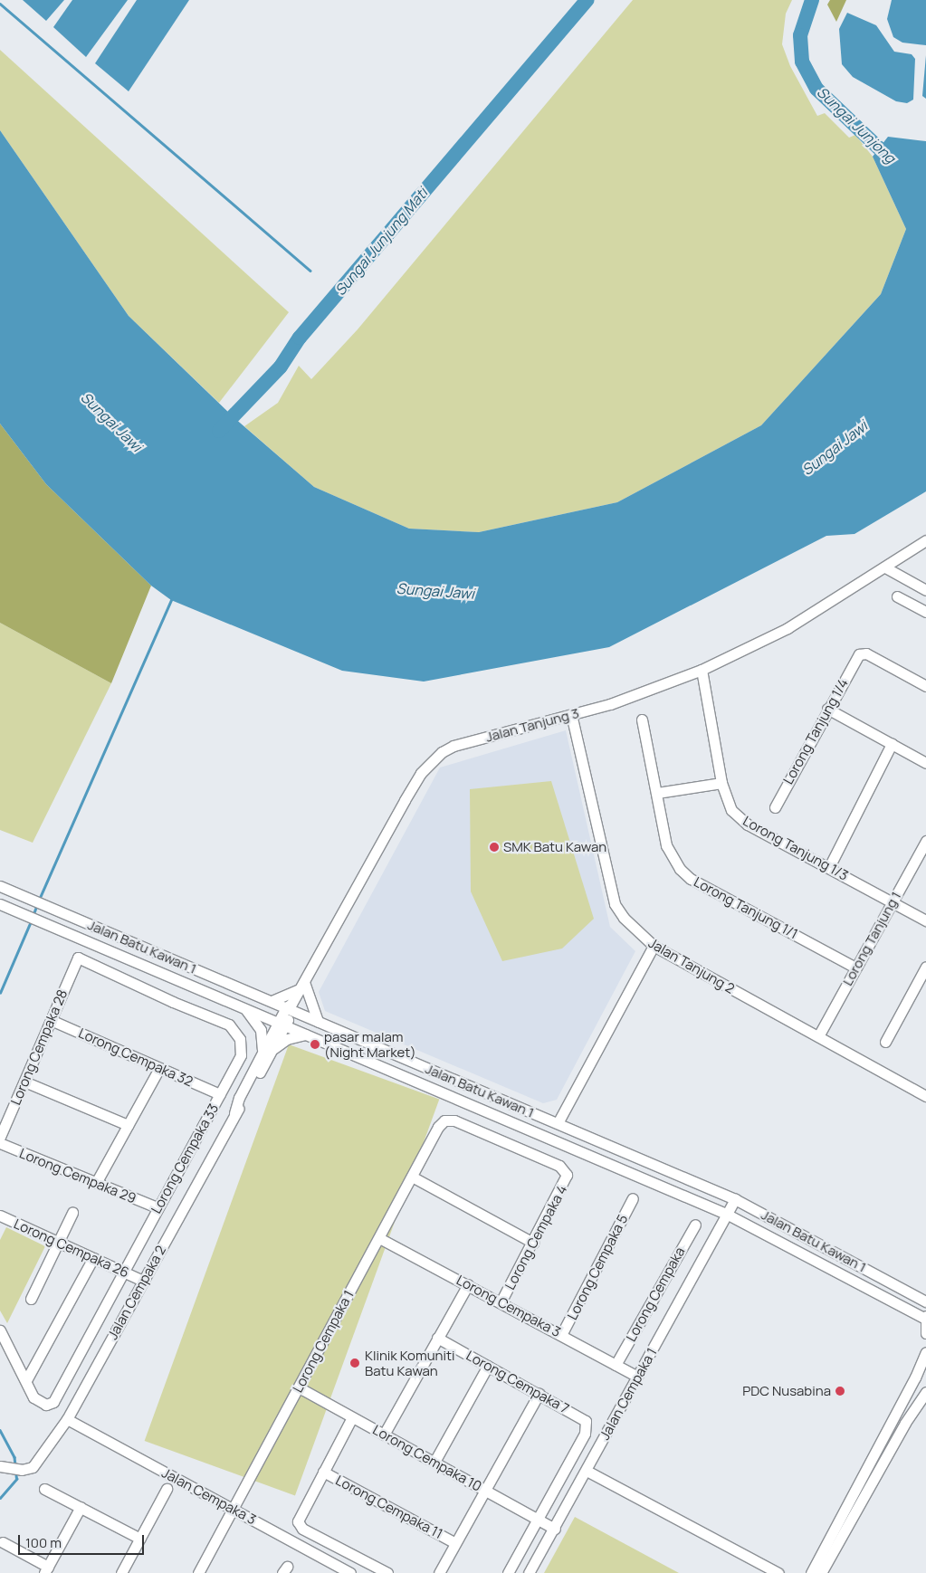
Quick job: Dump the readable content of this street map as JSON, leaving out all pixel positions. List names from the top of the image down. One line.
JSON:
{"streets":{"street":["Jalan Tanjung 3","Lorong Tanjung 1/4","Lorong Tanjung 1/3","Lorong Tanjung 1/1","Lorong Tanjung 1","Jalan Batu Kawan 1","Jalan Tanjung 2","Lorong Cempaka 28","Lorong Cempaka 32","Lorong Cempaka 33","Lorong Cempaka 29","Lorong Cempaka 4","Lorong Cempaka 26","Lorong Cempaka 5","Jalan Cempaka 2","Lorong Cempaka","Lorong Cempaka 3","Lorong Cempaka 1","Lorong Cempaka 7","Jalan Cempaka 1","Lorong Cempaka 10","Jalan Cempaka 3","Lorong Cempaka 11"]},"crossings":[["Jalan Tanjung 3","Lorong Tanjung 1/3"],["Jalan Tanjung 3","Jalan Batu Kawan 1"],["Jalan Tanjung 3","Jalan Tanjung 2"],["Jalan Tanjung 3","Jalan Cempaka 2"],["Lorong Tanjung 1/3","Lorong Tanjung 1"],["Lorong Tanjung 1/1","Lorong Tanjung 1"],["Lorong Tanjung 1","Jalan Tanjung 2"],["Jalan Batu Kawan 1","Jalan Cempaka 2"],["Jalan Batu Kawan 1","Jalan Cempaka 1"],["Lorong Cempaka 28","Lorong Cempaka 32"],["Lorong Cempaka 28","Lorong Cempaka 33"],["Lorong Cempaka 32","Lorong Cempaka 33"],["Lorong Cempaka 33","Lorong Cempaka 29"],["Lorong Cempaka 33","Lorong Cempaka 26"],["Lorong Cempaka 4","Lorong Cempaka 3"],["Lorong Cempaka 4","Lorong Cempaka 1"],["Lorong Cempaka 26","Jalan Cempaka 2"],["Lorong Cempaka 5","Lorong Cempaka 3"],["Jalan Cempaka 2","Jalan Cempaka 3"],["Lorong Cempaka","Lorong Cempaka 3"],["Lorong Cempaka 3","Lorong Cempaka 1"],["Lorong Cempaka 3","Jalan Cempaka 1"],["Lorong Cempaka 1","Lorong Cempaka 10"],["Lorong Cempaka 1","Jalan Cempaka 3"],["Lorong Cempaka 7","Jalan Cempaka 1"],["Jalan Cempaka 1","Lorong Cempaka 10"]],"water":["Sungai Junjong","Sungai Junjung Mati","Sungai Jawi"],"places":["SMK Batu Kawan","pasar malam (Night Market)","Klinik Komuniti Batu Kawan","PDC Nusabina"],"scale_bar":"100 m"}
